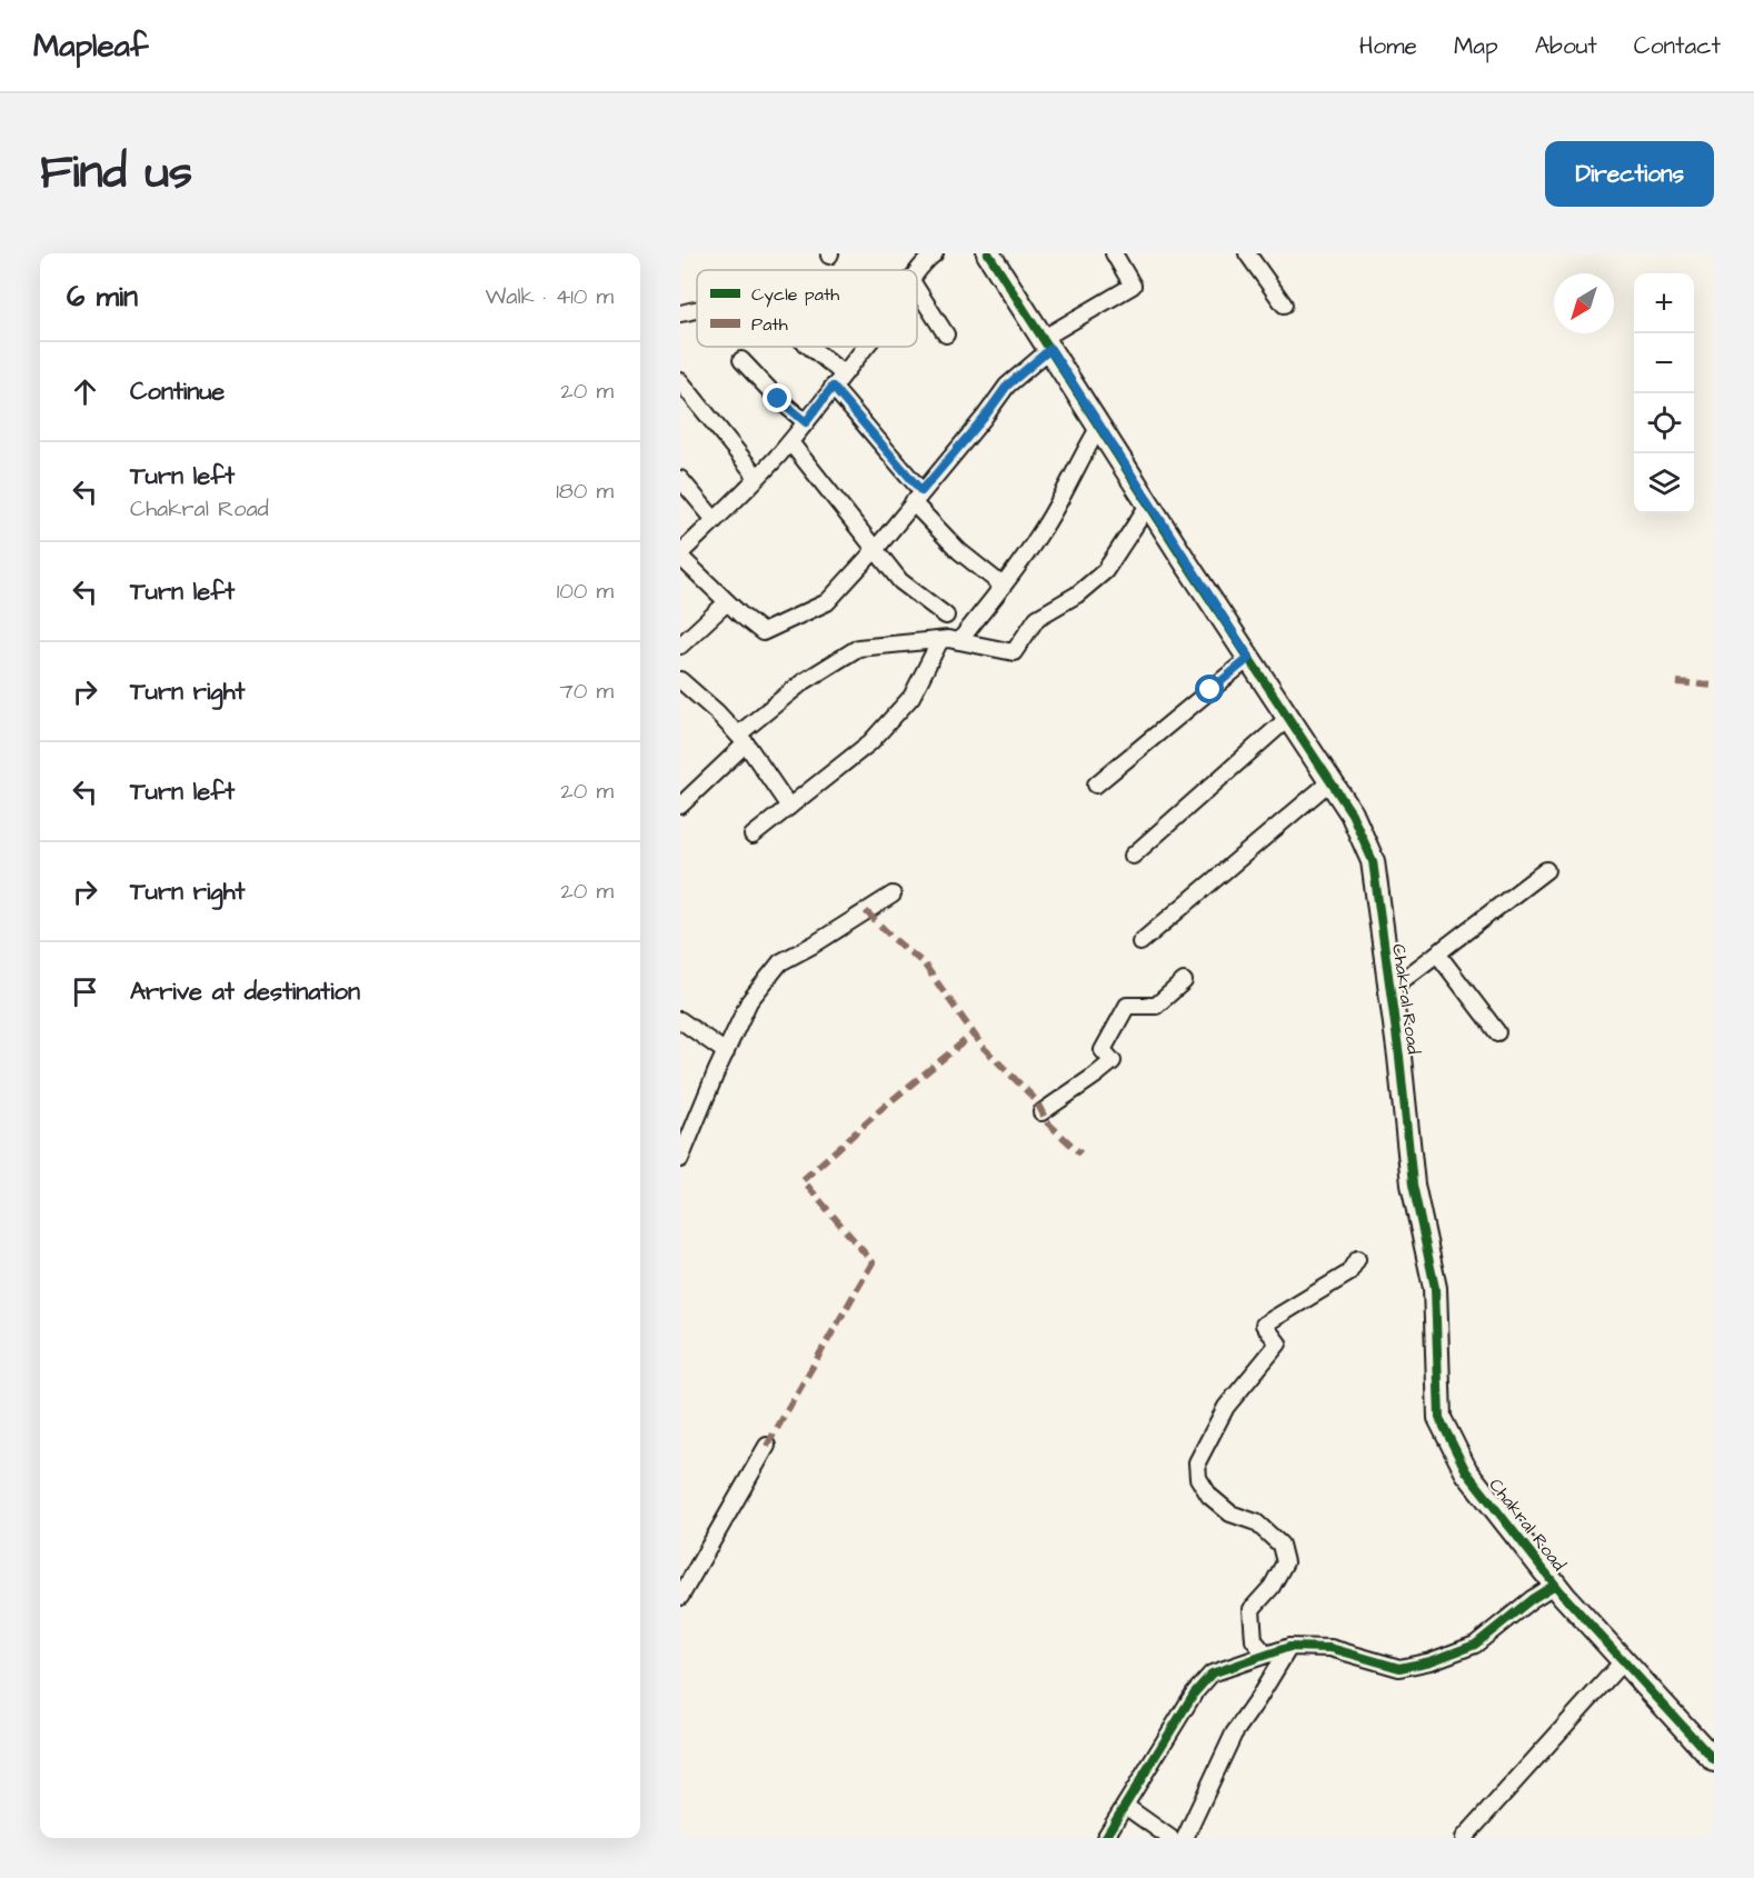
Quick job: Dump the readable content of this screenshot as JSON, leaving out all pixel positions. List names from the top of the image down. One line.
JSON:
{"streets":{"street":["Chakral Road"]},"legend":["Cycle path","Path"],"north":"bottom left","page":{"header":"Mapleaf","nav":["Home","Map","About","Contact"],"title":"Find us","buttons":"Directions","heading":["6 min","Walk · 410 m"],"map_buttons":["+","−"],"list":[["Continue","20 m"],["Turn left","Chakral Road","180 m"],["Turn left","100 m"],["Turn right","70 m"],["Turn left","20 m"],["Turn right","20 m"],"Arrive at destination"]}}
